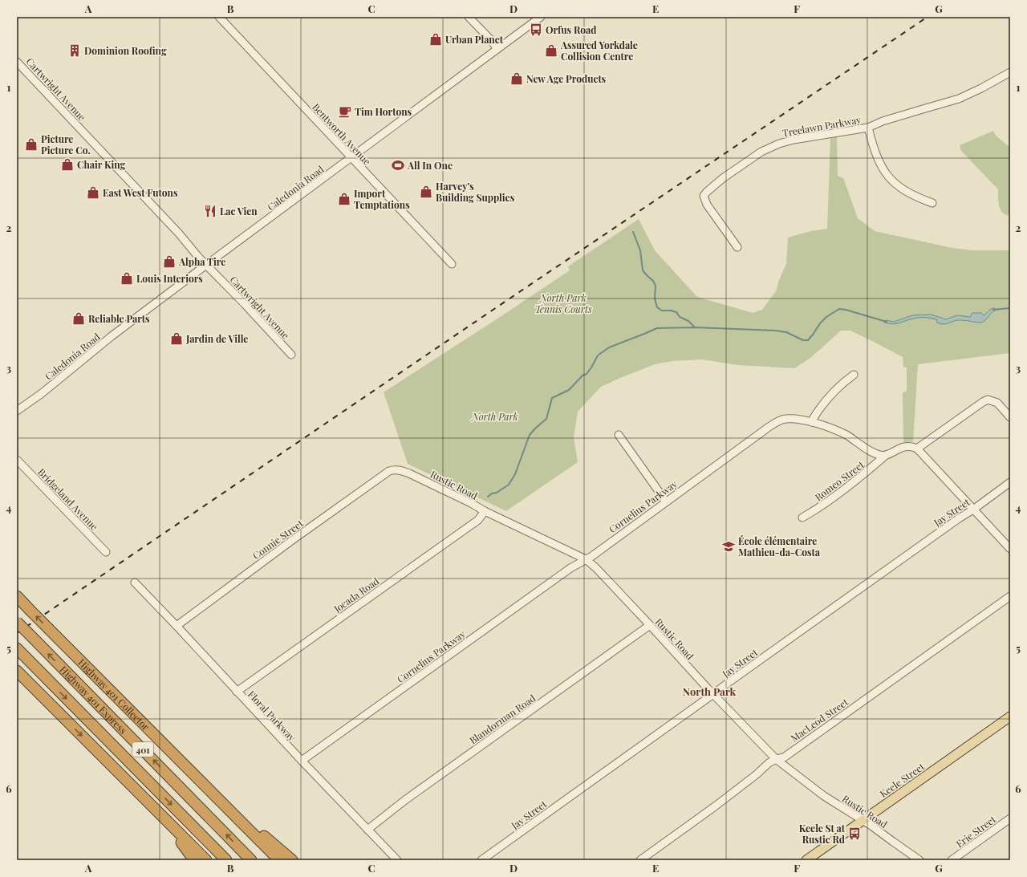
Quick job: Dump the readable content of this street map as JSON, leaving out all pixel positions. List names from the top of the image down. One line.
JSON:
{"streets":{"highway":["Highway 401 Collector","Highway 401 Express","401"],"main road":["Keele Street"],"street":["Cartwright Avenue","Treelawn Parkway","Bentworth Avenue","Caledonia Road","Romeo Street","Rustic Road","Bridgeland Avenue","Cornelius Parkway","Jay Street","Connie Street","Jocada Road","Floral Parkway","Blandorman Road","MacLeod Street","Erie Street"]},"crossings":[["Cartwright Avenue","Caledonia Road"],["Bentworth Avenue","Caledonia Road"],["Romeo Street","Cornelius Parkway"],["Rustic Road","Cornelius Parkway"],["Rustic Road","Jay Street"],["Rustic Road","Connie Street"],["Rustic Road","Jocada Road"],["Rustic Road","Blandorman Road"],["Rustic Road","MacLeod Street"],["Rustic Road","Keele Street"],["Cornelius Parkway","Floral Parkway"],["Connie Street","Floral Parkway"],["Jocada Road","Floral Parkway"],["Floral Parkway","Blandorman Road"]],"districts":["North Park"],"parks":["North Park Tennis Courts","North Park"],"places":{"bus stop":["Orfus Road","Keele St at Rustic Rd"],"shop":["Urban Planet","Assured Yorkdale Collision Centre","New Age Products","Picture Picture Co.","Chair King","Harvey’s Building Supplies","East West Futons","Import Temptations","Alpha Tire","Louis Interiors","Reliable Parts","Jardin de Ville"],"building":["Dominion Roofing"],"cafe":["Tim Hortons"],"sports":["All In One"],"restaurant":["Lac Vien"],"school or university":["École élémentaire Mathieu-da-Costa"]},"grid":{"columns":["A","B","C","D","E","F","G"],"rows":["1","2","3","4","5","6"]}}
